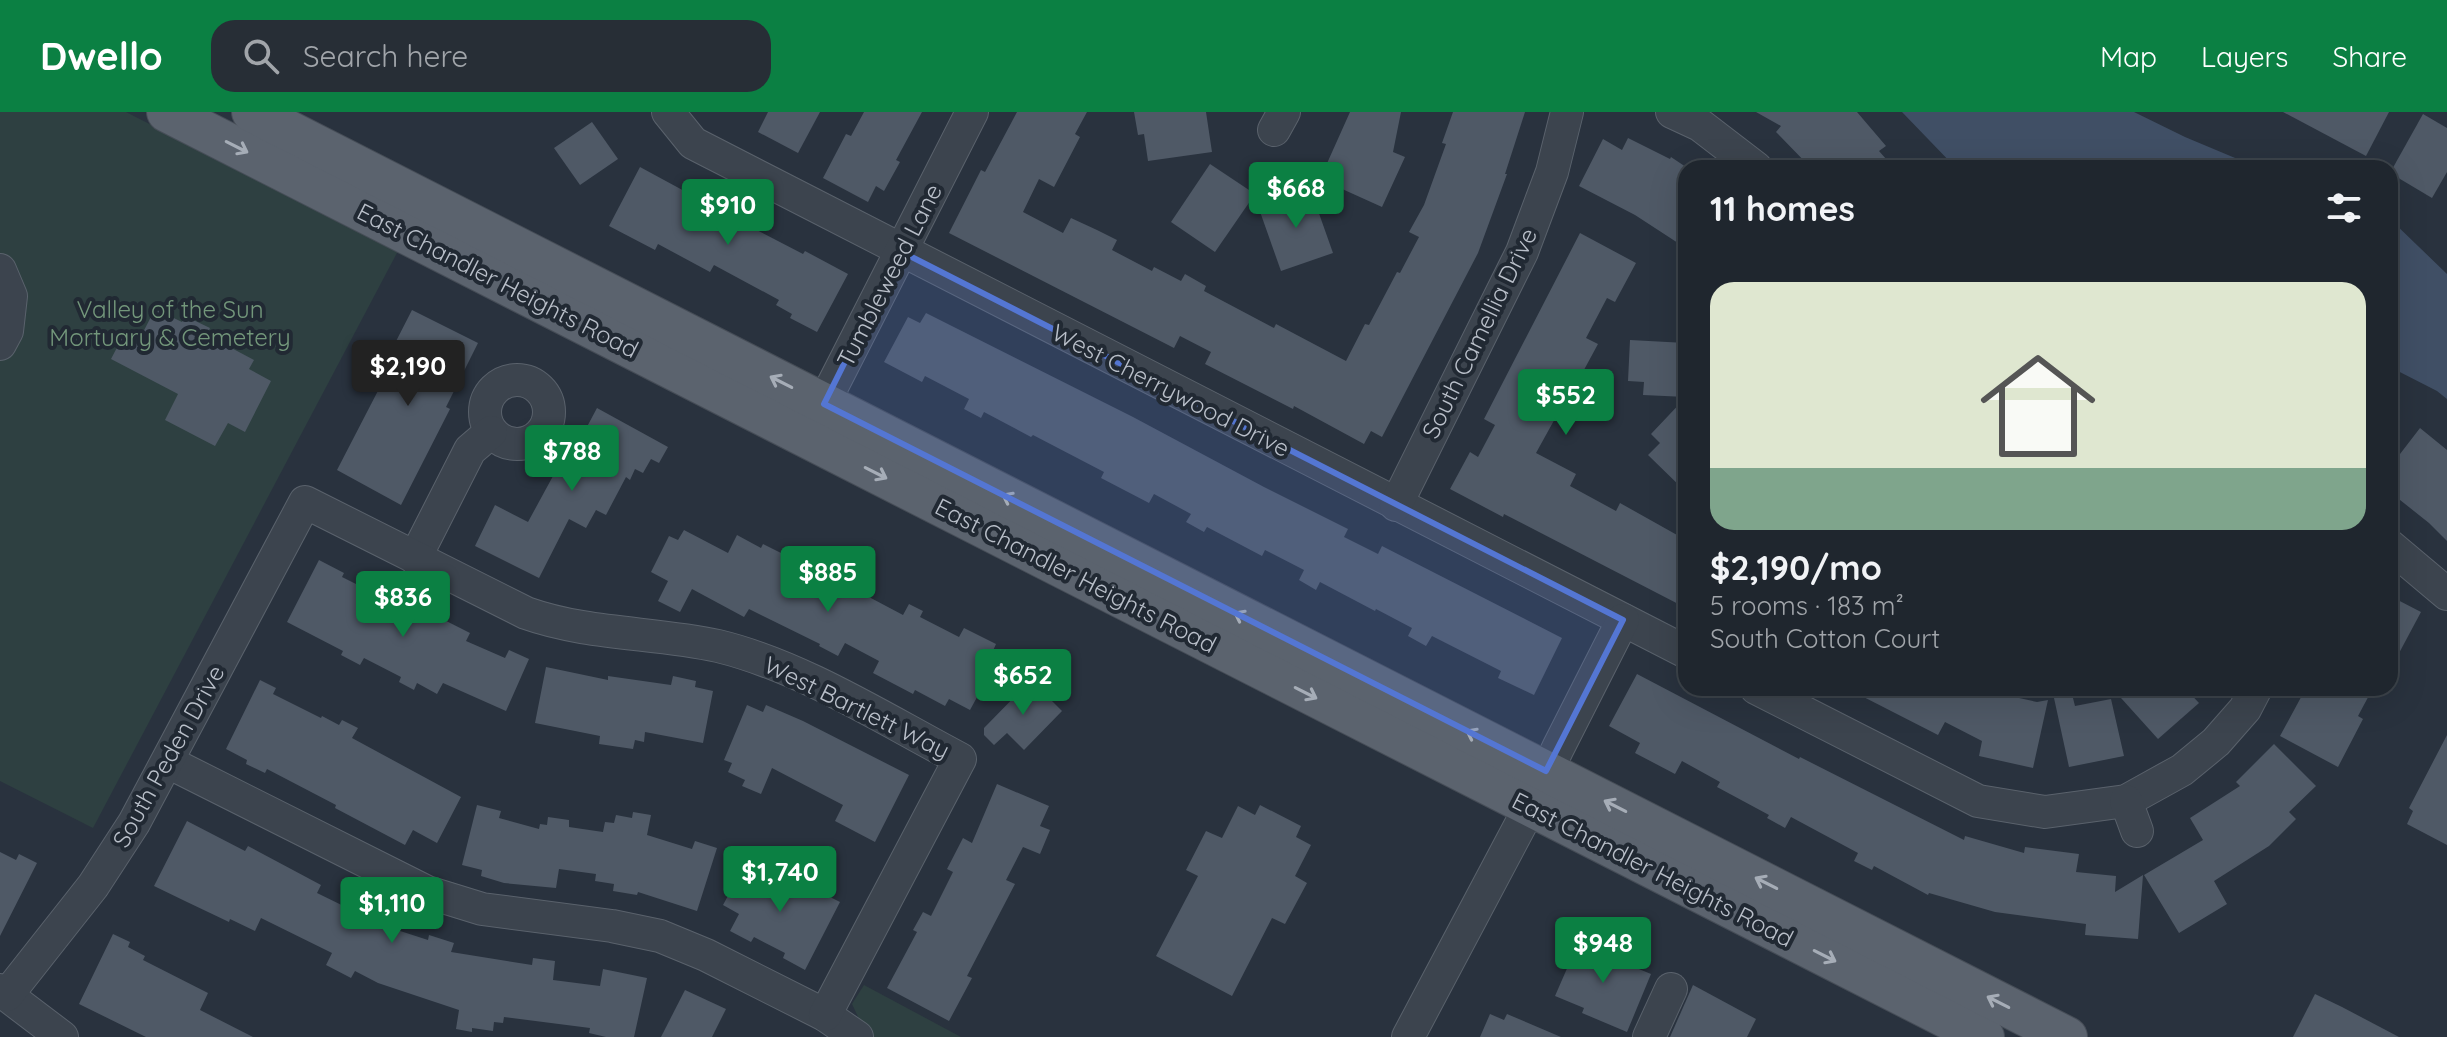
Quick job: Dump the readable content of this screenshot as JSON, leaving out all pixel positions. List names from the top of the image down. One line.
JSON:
{"streets":{"main road":["East Chandler Heights Road"],"street":["Tumbleweed Lane","South Camellia Drive","West Cherrywood Drive","West Bartlett Way","South Peden Drive"]},"crossings":[["Tumbleweed Lane","East Chandler Heights Road"],["Tumbleweed Lane","West Cherrywood Drive"],["South Camellia Drive","West Cherrywood Drive"],["West Bartlett Way","South Peden Drive"]],"parks":["Valley of the Sun Mortuary & Cemetery"],"page":{"header":"Dwello","search":"Search here","nav":["Map","Layers","Share"],"heading":"11 homes","price":["$668","$910","$2,190","$552","$788","$885","$836","$652","$1,740","$1,110","$948"],"list":[{"name":"$2,190/mo","note":"5 rooms · 183 m² · South Cotton Court"}]}}
